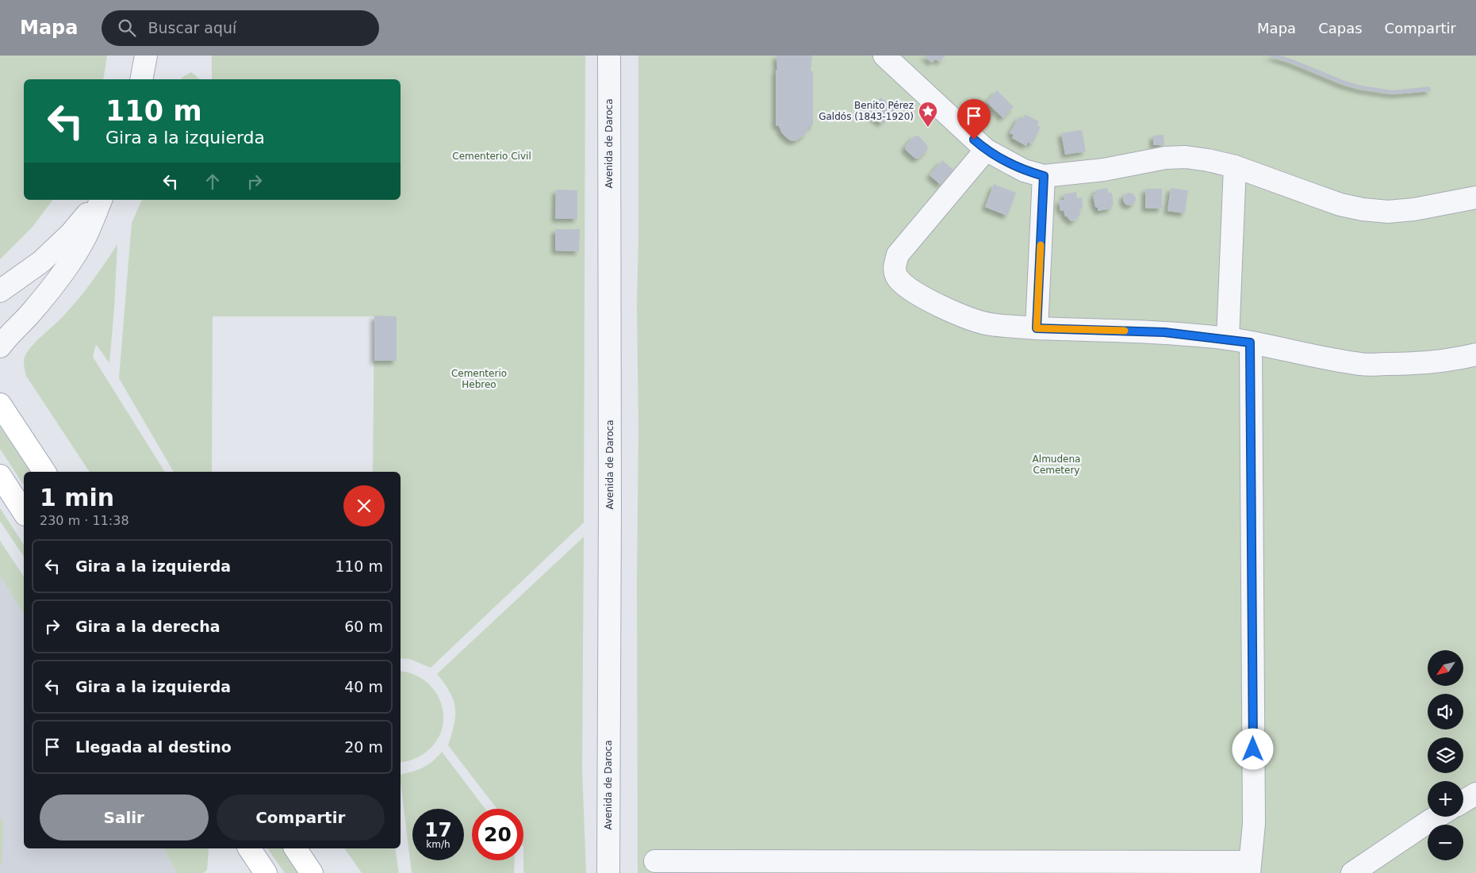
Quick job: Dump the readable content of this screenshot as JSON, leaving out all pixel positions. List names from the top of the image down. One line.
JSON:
{"streets":{"street":["Avenida de Daroca"]},"parks":["Cementerio Civil","Cementerio Hebreo","Almudena Cemetery"],"places":{"place":["Benito Pérez Galdós (1843-1920)"]},"north":"bottom left","page":{"header":"Mapa","search":"Buscar aquí","nav":["Mapa","Capas","Compartir"],"turn":["110 m","Gira a la izquierda"],"heading":["1 min","230 m · 11:38"],"list":[{"name":"Gira a la izquierda","value":"110 m"},{"name":"Gira a la derecha","value":"60 m"},{"name":"Gira a la izquierda","value":"40 m"},{"name":"Llegada al destino","value":"20 m"}],"map_buttons":["+","−"],"buttons":["Salir","Compartir"],"speed":"17 km/h","limit":"20"}}
